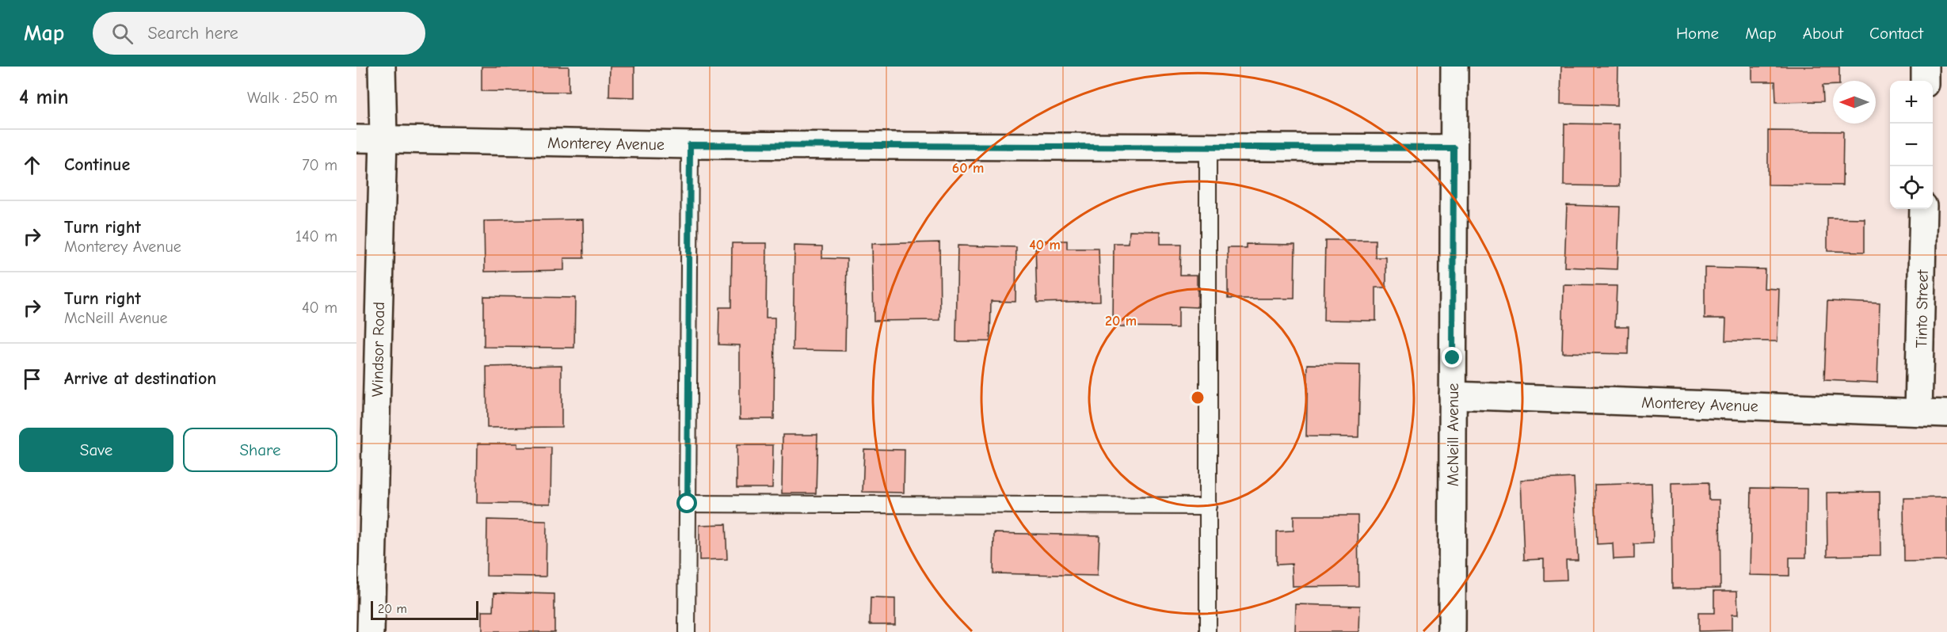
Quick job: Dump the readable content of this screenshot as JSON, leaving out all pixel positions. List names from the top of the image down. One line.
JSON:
{"streets":{"street":["Monterey Avenue","Tinto Street","Windsor Road","McNeill Avenue"]},"crossings":[["Monterey Avenue","Tinto Street"],["Monterey Avenue","Windsor Road"],["Monterey Avenue","McNeill Avenue"]],"scale_bar":"20 m","north":"left","page":{"header":"Map","search":"Search here","nav":["Home","Map","About","Contact"],"heading":["4 min","Walk · 250 m"],"map_buttons":["+","−"],"list":[["Continue","70 m"],["Turn right","Monterey Avenue","140 m"],["Turn right","McNeill Avenue","40 m"],"Arrive at destination"],"buttons":["Save","Share"],"scale":"20 m"},"rings":["60 m","40 m","20 m"]}
